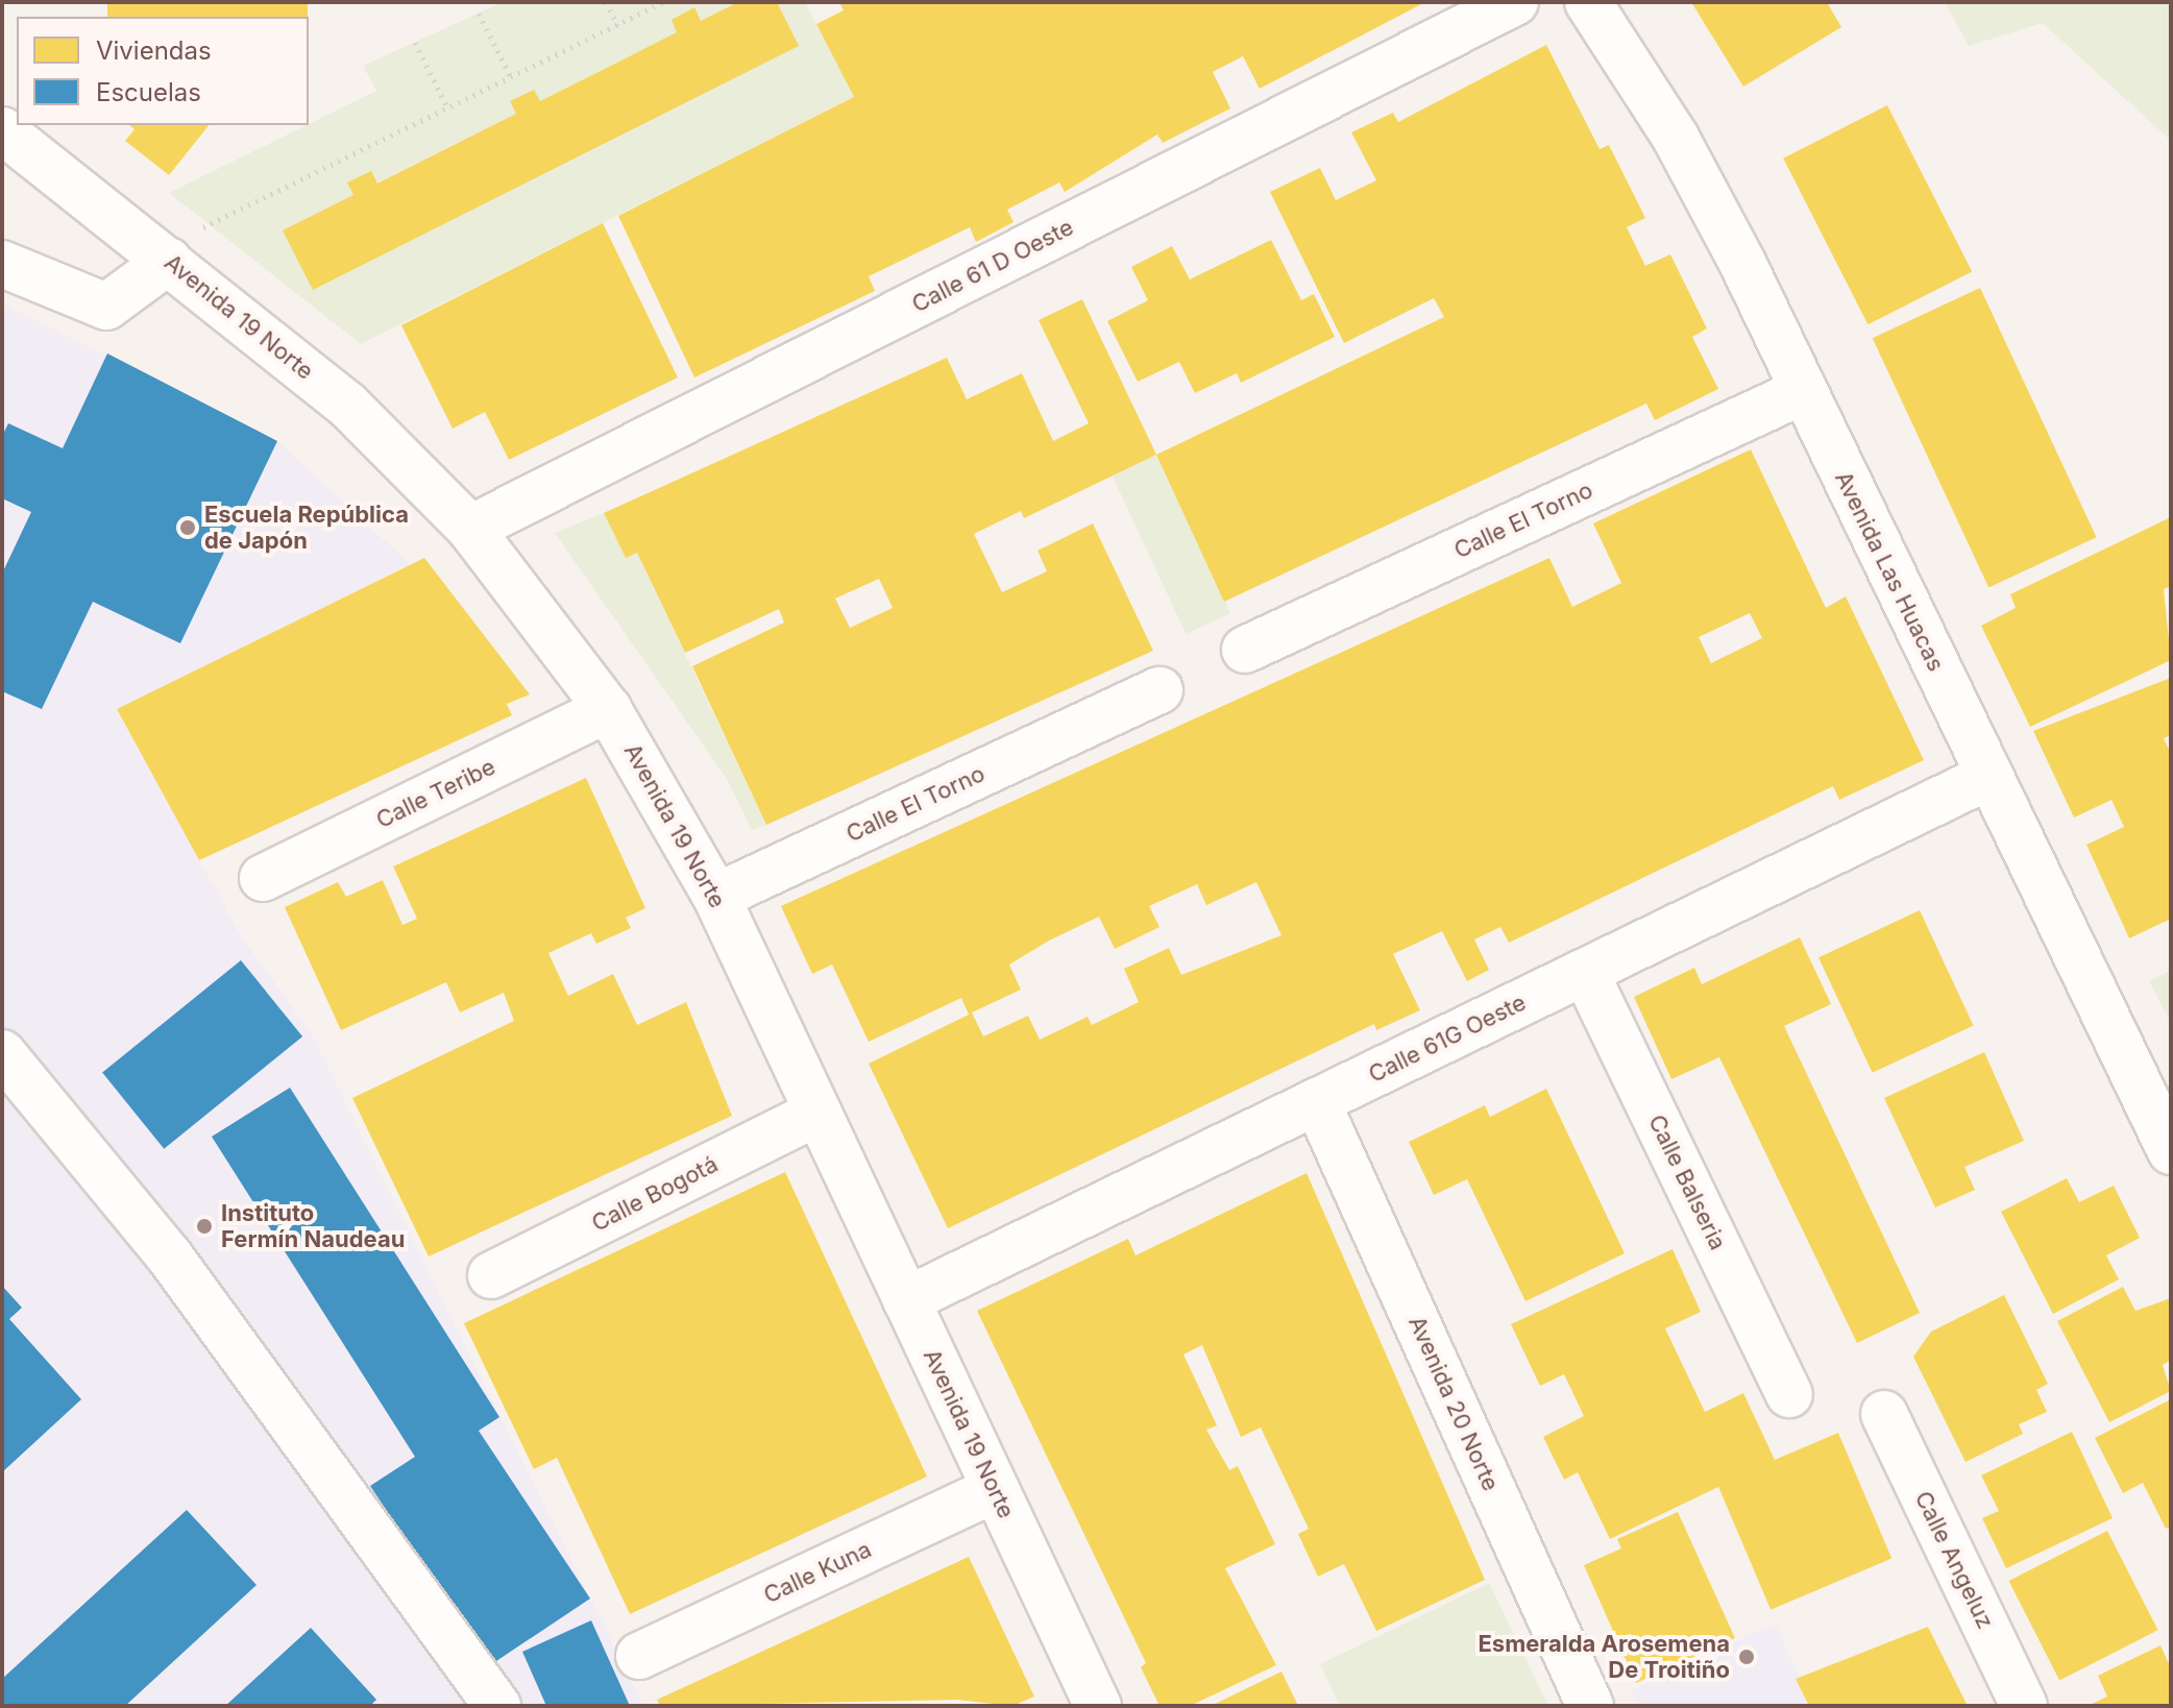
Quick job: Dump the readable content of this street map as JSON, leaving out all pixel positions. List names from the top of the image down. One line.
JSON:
{"streets":{"street":["Calle 61 D Oeste","Avenida 19 Norte","Calle El Torno","Avenida Las Huacas","Calle Teribe","Calle 61G Oeste","Calle Balseria","Calle Bogotá","Avenida 20 Norte","Calle Angeluz","Calle Kuna"]},"crossings":[["Calle 61 D Oeste","Avenida 19 Norte"],["Avenida 19 Norte","Calle El Torno"],["Avenida 19 Norte","Calle Teribe"],["Avenida 19 Norte","Calle 61G Oeste"],["Avenida 19 Norte","Calle Bogotá"],["Avenida 19 Norte","Calle Kuna"],["Calle El Torno","Avenida Las Huacas"],["Avenida Las Huacas","Calle 61G Oeste"],["Calle 61G Oeste","Calle Balseria"],["Calle 61G Oeste","Avenida 20 Norte"]],"places":["Escuela República de Japón","Instituto Fermín Naudeau","Esmeralda Arosemena De Troitiño"],"legend":["Viviendas","Escuelas"]}
